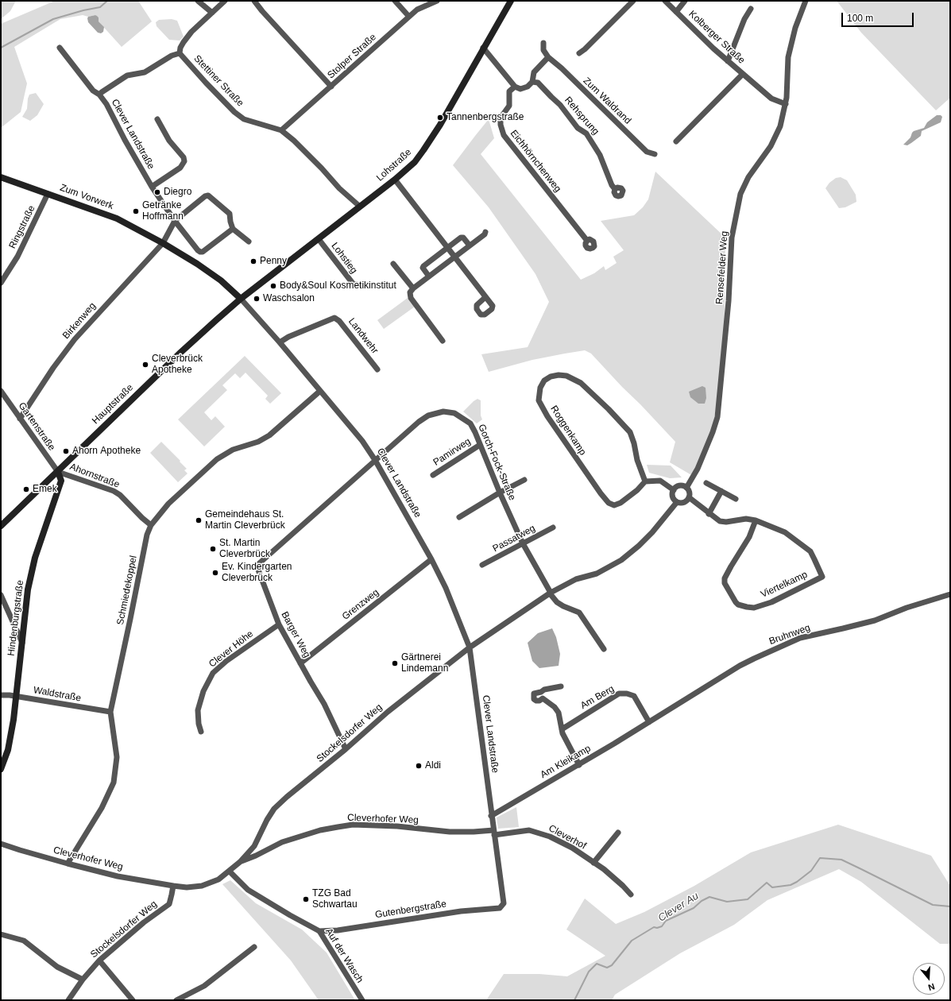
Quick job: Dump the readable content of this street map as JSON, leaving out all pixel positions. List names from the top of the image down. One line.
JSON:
{"streets":{"main road":["Clever Landstraße","Lohstraße","Zum Vorwerk","Hauptstraße","Hindenburgstraße"],"street":["Kolberger Straße","Stolper Straße","Stettiner Straße","Zum Waldrand","Rehsprung","Eichhörnchenweg","Ringstraße","Lohstieg","Rensefelder Weg","Birkenweg","Landwehr","Gartenstraße","Roggenkamp","Pamirweg","Gorch-Fock-Straße","Ahornstraße","Passatweg","Viertelkamp","Schmiedekoppel","Grenzweg","Barger Weg","Bruhnweg","Clever Höhe","Waldstraße","Am Berg","Stockelsdorfer Weg","Am Kleikamp","Cleverhofer Weg","Cleverhof","Gutenbergstraße","Auf der Wasch"]},"crossings":[["Kolberger Straße","Rensefelder Weg"],["Stolper Straße","Stettiner Straße"],["Stettiner Straße","Lohstraße"],["Clever Landstraße","Lohstraße"],["Clever Landstraße","Zum Vorwerk"],["Clever Landstraße","Birkenweg"],["Clever Landstraße","Landwehr"],["Clever Landstraße","Hauptstraße"],["Clever Landstraße","Gorch-Fock-Straße"],["Clever Landstraße","Schmiedekoppel"],["Clever Landstraße","Grenzweg"],["Clever Landstraße","Barger Weg"],["Clever Landstraße","Stockelsdorfer Weg"],["Clever Landstraße","Am Kleikamp"],["Clever Landstraße","Cleverhofer Weg"],["Clever Landstraße","Cleverhof"],["Clever Landstraße","Gutenbergstraße"],["Lohstraße","Lohstieg"],["Lohstraße","Hauptstraße"],["Zum Vorwerk","Ringstraße"],["Zum Vorwerk","Birkenweg"],["Rensefelder Weg","Viertelkamp"],["Rensefelder Weg","Stockelsdorfer Weg"],["Birkenweg","Gartenstraße"],["Hauptstraße","Gartenstraße"],["Hauptstraße","Ahornstraße"],["Hauptstraße","Hindenburgstraße"],["Gartenstraße","Ahornstraße"],["Gartenstraße","Hindenburgstraße"],["Pamirweg","Gorch-Fock-Straße"],["Gorch-Fock-Straße","Passatweg"],["Gorch-Fock-Straße","Barger Weg"],["Gorch-Fock-Straße","Stockelsdorfer Weg"],["Ahornstraße","Schmiedekoppel"],["Ahornstraße","Hindenburgstraße"],["Viertelkamp","Stockelsdorfer Weg"],["Schmiedekoppel","Waldstraße"],["Schmiedekoppel","Cleverhofer Weg"],["Grenzweg","Barger Weg"],["Hindenburgstraße","Waldstraße"],["Barger Weg","Clever Höhe"],["Barger Weg","Stockelsdorfer Weg"],["Bruhnweg","Am Berg"],["Bruhnweg","Am Kleikamp"],["Am Berg","Am Kleikamp"],["Stockelsdorfer Weg","Cleverhofer Weg"],["Stockelsdorfer Weg","Auf der Wasch"],["Cleverhofer Weg","Cleverhof"],["Cleverhofer Weg","Gutenbergstraße"],["Cleverhof","Gutenbergstraße"],["Gutenbergstraße","Auf der Wasch"]],"water":["Clever Au"],"places":["Tannenbergstraße","Diegro","Getränke Hoffmann","Penny","Body&Soul Kosmetikinstitut","Waschsalon","Cleverbrück Apotheke","Ahorn Apotheke","Emek","Gemeindehaus St. Martin Cleverbrück","St. Martin Cleverbrück","Ev. Kindergarten Cleverbrück","Gärtnerei Lindemann","Aldi","TZG Bad Schwartau"],"scale_bar":"100 m","north":"bottom"}
